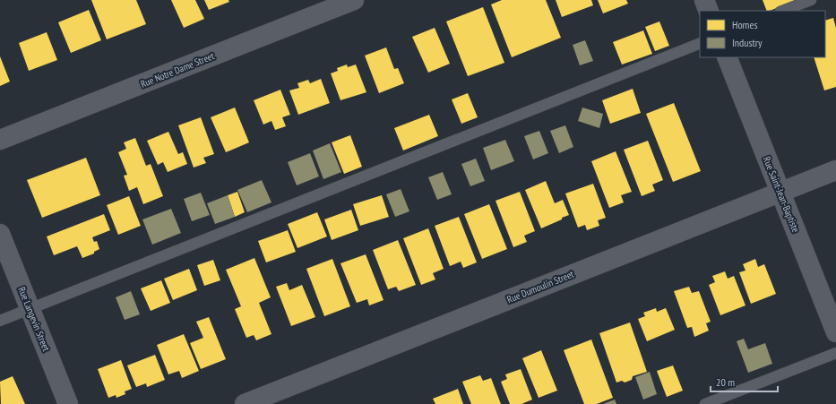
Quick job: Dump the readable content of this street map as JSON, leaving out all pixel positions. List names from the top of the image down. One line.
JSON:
{"streets":{"street":["Rue Notre Dame Street","Rue Saint-Jean-Baptiste","Rue Dumoulin Street","Rue Langevin Street"]},"crossings":[["Rue Saint-Jean-Baptiste","Rue Dumoulin Street"]],"legend":["Homes","Industry"],"scale_bar":"20 m"}
